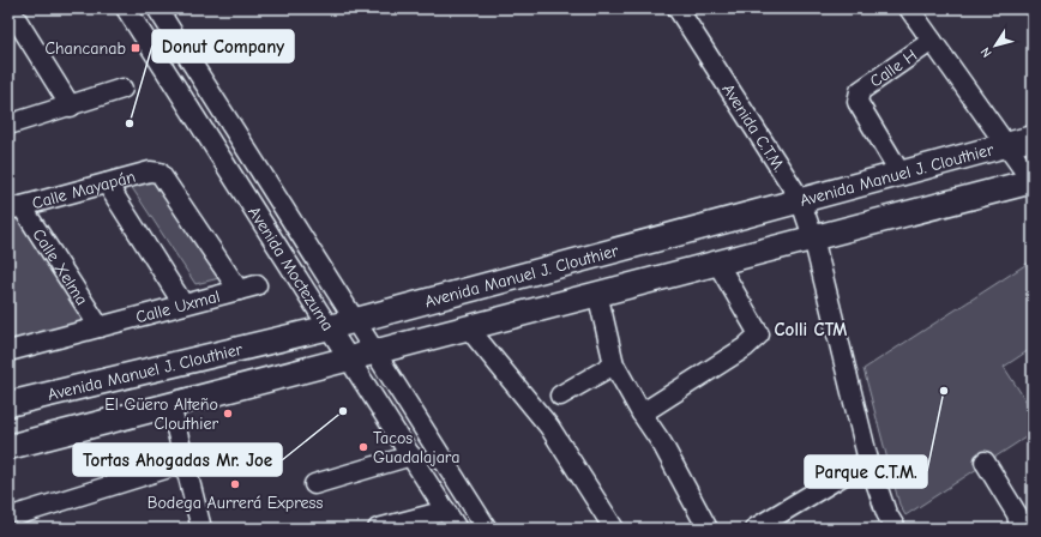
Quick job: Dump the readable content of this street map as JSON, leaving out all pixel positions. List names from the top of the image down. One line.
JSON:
{"streets":{"main road":["Avenida Manuel J. Clouthier"],"street":["Calle H","Avenida C.T.M.","Calle Mayapán","Calle Xelma","Avenida Moctezuma","Calle Uxmal"]},"crossings":[["Calle H","Avenida Manuel J. Clouthier"],["Avenida C.T.M.","Avenida Manuel J. Clouthier"],["Avenida Manuel J. Clouthier","Avenida Moctezuma"],["Calle Mayapán","Calle Xelma"],["Calle Mayapán","Calle Uxmal"],["Calle Xelma","Calle Uxmal"]],"districts":["Colli CTM"],"places":{"transit":["Chancanab"],"other":["Donut Company","Parque C.T.M.","Tortas Ahogadas Mr. Joe","El Güero Alteño Clouthier","Tacos Guadalajara","Bodega Aurrerá Express"]},"north":"bottom left"}
